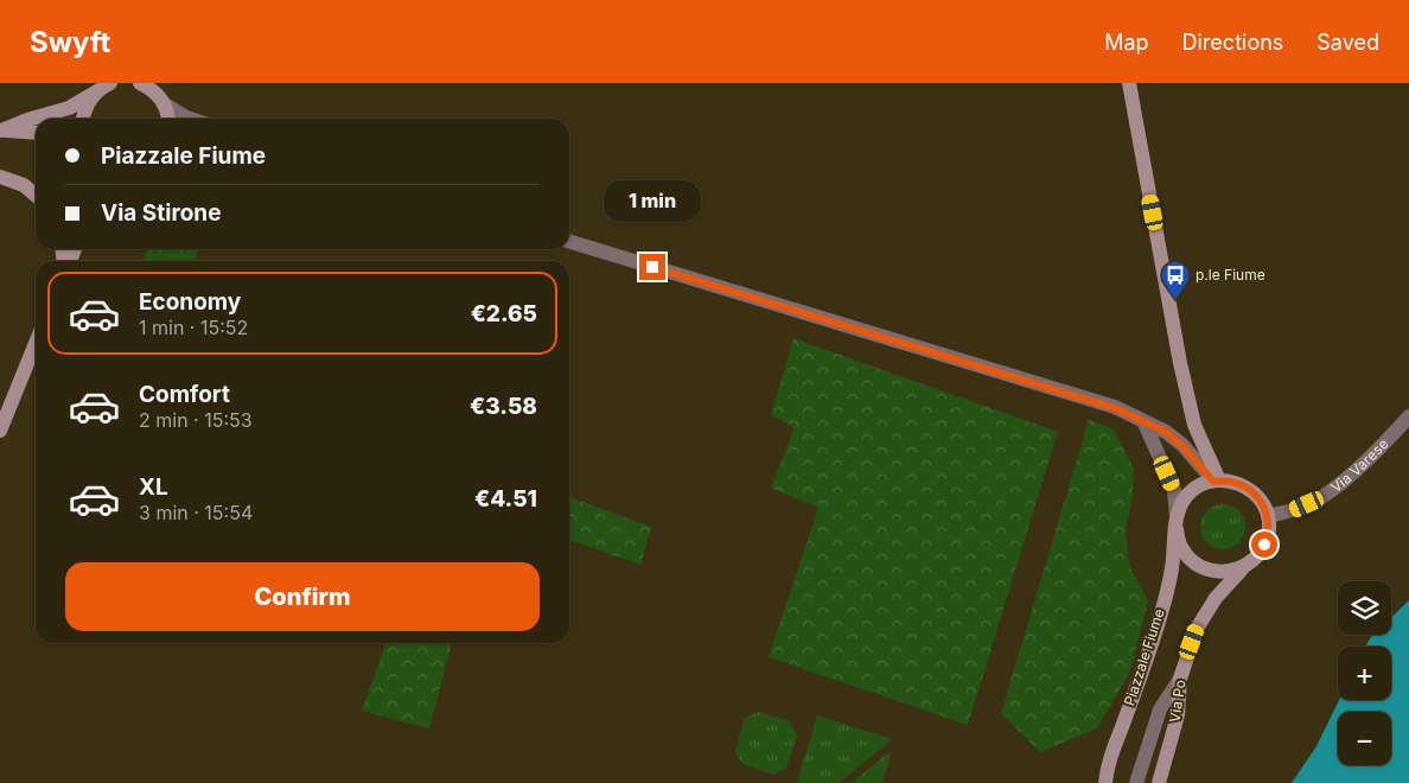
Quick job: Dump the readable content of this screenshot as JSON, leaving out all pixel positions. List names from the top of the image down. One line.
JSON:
{"streets":{"street":["Via Varese","Piazzale Fiume","Via Po"]},"crossings":[["Via Varese","Piazzale Fiume"],["Via Varese","Via Po"],["Piazzale Fiume","Via Po"]],"places":{"bus stop":["p.le Fiume"]},"page":{"header":"Swyft","nav":["Map","Directions","Saved"],"banner":["Piazzale Fiume","Via Stirone"],"bubble":"1 min","list":[{"name":"Economy","note":"1 min · 15:52","value":"€2.65"},{"name":"Comfort","note":"2 min · 15:53","value":"€3.58"},{"name":"XL","note":"3 min · 15:54","value":"€4.51"}],"buttons":"Confirm","map_buttons":["+","−"]}}
